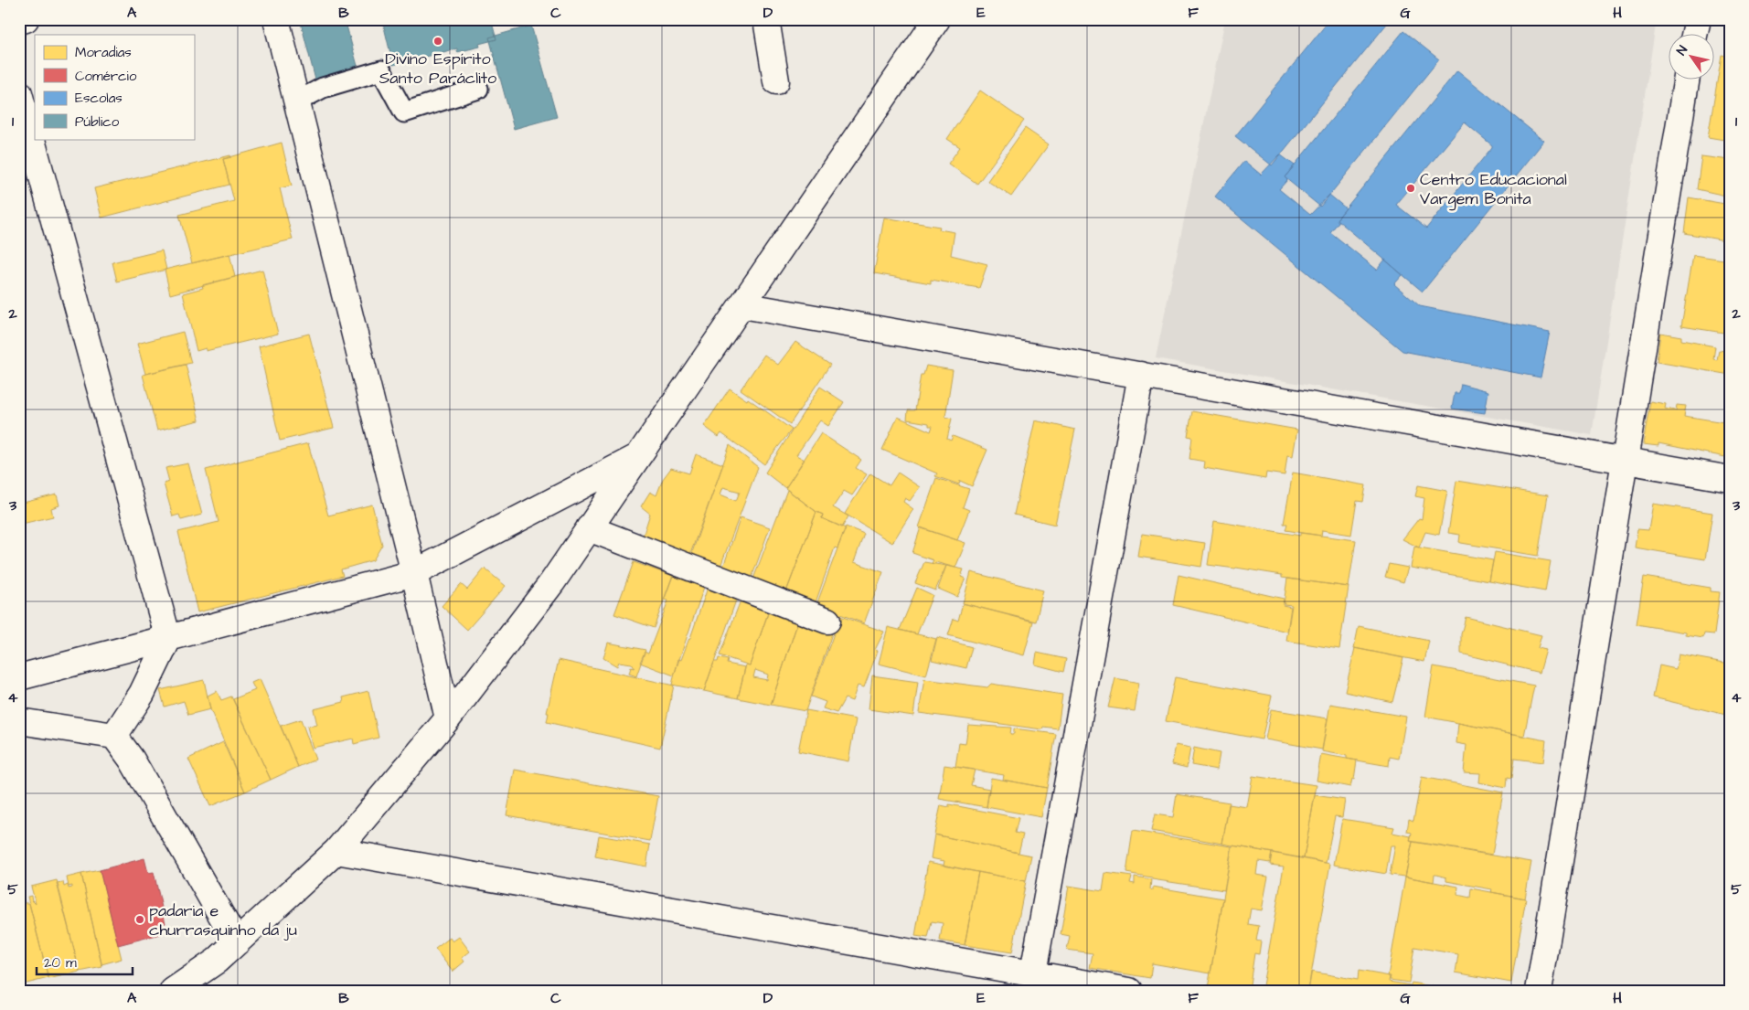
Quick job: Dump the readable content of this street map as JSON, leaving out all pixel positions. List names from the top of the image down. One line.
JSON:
{"places":["Divino Espírito Santo Paráclito","Centro Educacional Vargem Bonita","padaria e churrasquinho da ju"],"legend":["Moradias","Comércio","Escolas","Público"],"scale_bar":"20 m","north":"top left","grid":{"columns":["A","B","C","D","E","F","G","H"],"rows":["1","2","3","4","5"]}}
